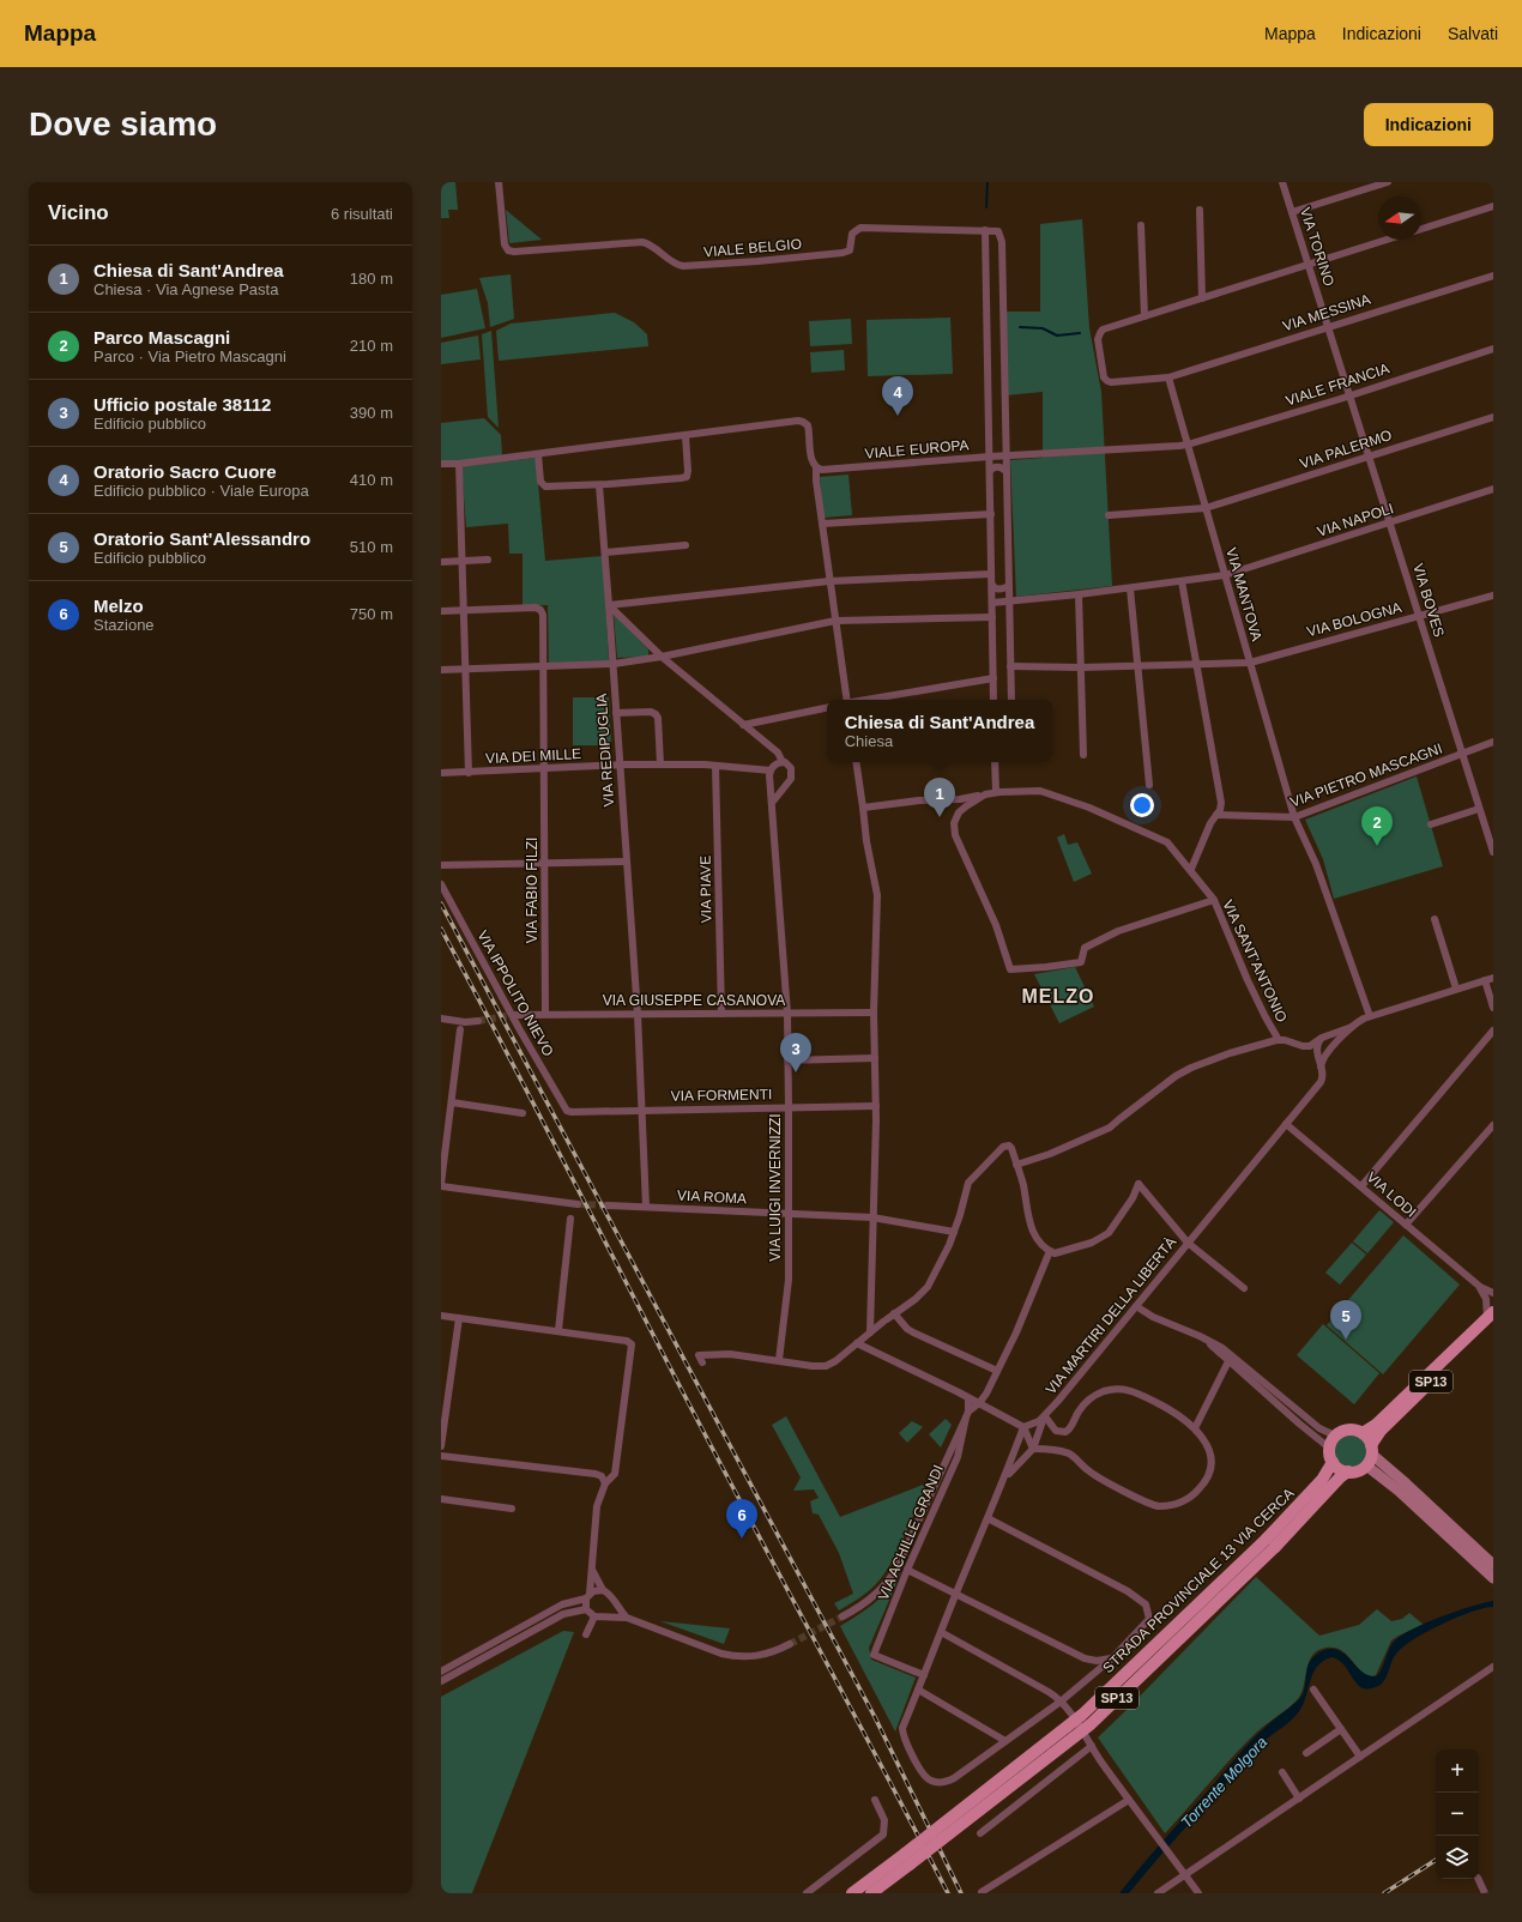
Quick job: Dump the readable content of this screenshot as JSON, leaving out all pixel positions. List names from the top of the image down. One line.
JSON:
{"streets":{"main road":["SP13","STRADA PROVINCIALE 13 VIA CERCA"],"street":["VIA TORINO","VIALE BELGIO","VIA MESSINA","VIALE FRANCIA","VIALE EUROPA","VIA PALERMO","VIA NAPOLI","VIA MANTOVA","VIA BOVES","VIA BOLOGNA","VIA REDIPUGLIA","VIA DEI MILLE","VIA PIETRO MASCAGNI","VIA PIAVE","VIA FABIO FILZI","VIA SANT'ANTONIO","VIA IPPOLITO NIEVO","VIA GIUSEPPE CASANOVA","VIA FORMENTI","VIA LUIGI INVERNIZZI","VIA LODI","VIA ROMA","VIA MARTIRI DELLA LIBERTÀ","VIA ACHILLE GRANDI"]},"crossings":[["VIA TORINO","VIA MESSINA"],["VIA TORINO","VIALE FRANCIA"],["VIA TORINO","VIA PALERMO"],["VIA TORINO","VIA BOVES"],["VIA MESSINA","VIA MANTOVA"],["VIALE FRANCIA","VIALE EUROPA"],["VIALE FRANCIA","VIA MANTOVA"],["VIALE EUROPA","VIA MANTOVA"],["VIA PALERMO","VIA MANTOVA"],["VIA PALERMO","VIA BOVES"],["VIA NAPOLI","VIA MANTOVA"],["VIA NAPOLI","VIA BOVES"],["VIA MANTOVA","VIA BOLOGNA"],["VIA MANTOVA","VIA PIETRO MASCAGNI"],["VIA BOVES","VIA BOLOGNA"],["VIA BOVES","VIA PIETRO MASCAGNI"],["VIA REDIPUGLIA","VIA DEI MILLE"],["VIA REDIPUGLIA","VIA GIUSEPPE CASANOVA"],["VIA REDIPUGLIA","VIA FORMENTI"],["VIA REDIPUGLIA","VIA ROMA"],["VIA DEI MILLE","VIA PIAVE"],["VIA DEI MILLE","VIA FABIO FILZI"],["VIA DEI MILLE","VIA LUIGI INVERNIZZI"],["VIA PIAVE","VIA GIUSEPPE CASANOVA"],["VIA IPPOLITO NIEVO","VIA FORMENTI"],["VIA GIUSEPPE CASANOVA","VIA LUIGI INVERNIZZI"],["VIA FORMENTI","VIA LUIGI INVERNIZZI"],["VIA LUIGI INVERNIZZI","VIA ROMA"],["VIA LODI","VIA MARTIRI DELLA LIBERTÀ"],["SP13","STRADA PROVINCIALE 13 VIA CERCA"]],"districts":["MELZO"],"water":["Torrente Molgora"],"north":"left","page":{"header":"Mappa","nav":["Mappa","Indicazioni","Salvati"],"buttons":"Indicazioni","title":"Dove siamo","heading":["Vicino","6 risultati"],"list":[{"mark":"1","name":"Chiesa di Sant'Andrea","note":"Chiesa · Via Agnese Pasta","value":"180 m"},{"mark":"2","name":"Parco Mascagni","note":"Parco · Via Pietro Mascagni","value":"210 m"},{"mark":"3","name":"Ufficio postale 38112","note":"Edificio pubblico","value":"390 m"},{"mark":"4","name":"Oratorio Sacro Cuore","note":"Edificio pubblico · Viale Europa","value":"410 m"},{"mark":"5","name":"Oratorio Sant'Alessandro","note":"Edificio pubblico","value":"510 m"},{"mark":"6","name":"Melzo","note":"Stazione","value":"750 m"}],"pins":["4","1","2","3","5","6"],"popup":["Chiesa di Sant'Andrea","Chiesa"],"map_buttons":["+","−"]}}
